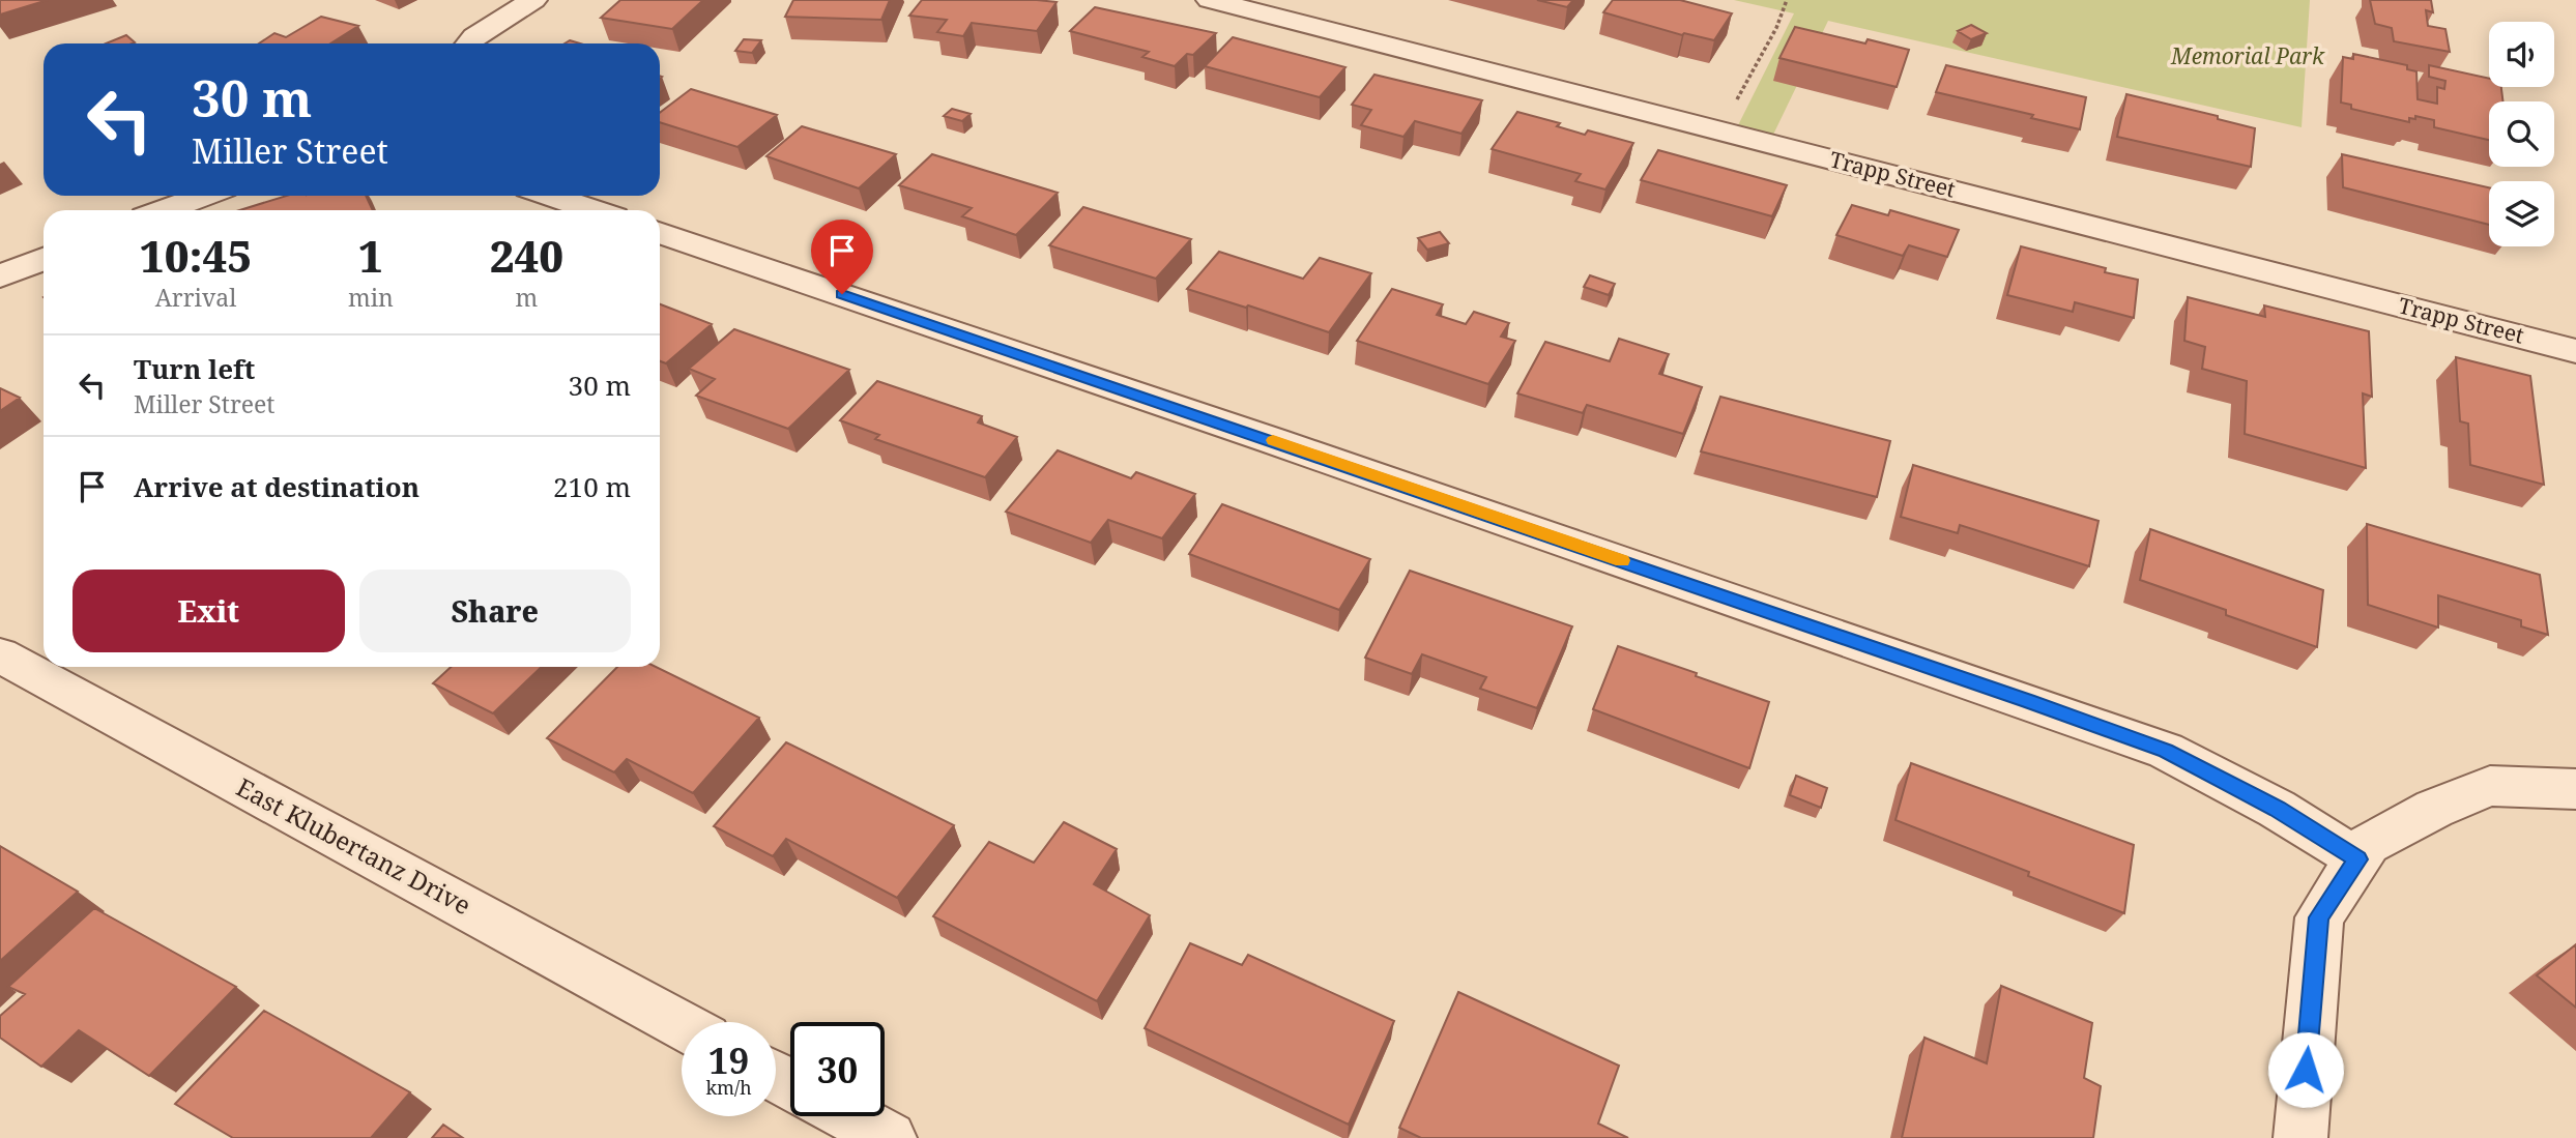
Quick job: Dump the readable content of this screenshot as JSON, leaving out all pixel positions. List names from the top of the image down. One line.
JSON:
{"streets":{"street":["Trapp Street","East Klubertanz Drive"]},"parks":["Memorial Park"],"page":{"turn":["30 m","Miller Street"],"eta":["10:45","Arrival","1","min","240","m"],"list":[{"name":"Turn left","note":"Miller Street","value":"30 m"},{"name":"Arrive at destination","value":"210 m"}],"buttons":["Exit","Share"],"speed":"19 km/h","limit":"30"}}
